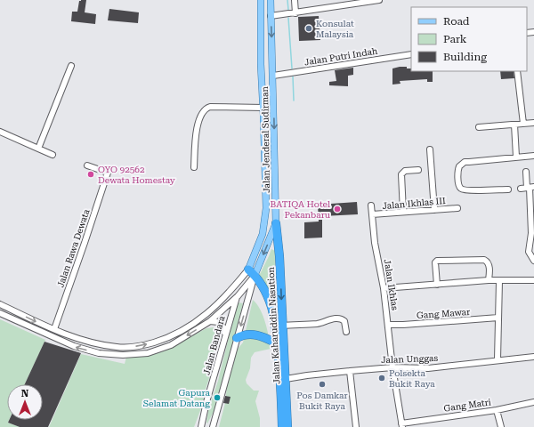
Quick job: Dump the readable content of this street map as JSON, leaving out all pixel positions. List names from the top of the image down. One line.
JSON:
{"streets":{"highway":["Jalan Kaharuddin Nasution"],"main road":["Jalan Jenderal Sudirman"],"street":["Jalan Putri Indah","Jalan Ikhlas III","Jalan Rawa Dewata","Jalan Ikhlas","Gang Mawar","Jalan Bandara","Jalan Unggas","Gang Matri"]},"crossings":[["Jalan Putri Indah","Jalan Jenderal Sudirman"],["Jalan Jenderal Sudirman","Jalan Kaharuddin Nasution"],["Jalan Jenderal Sudirman","Jalan Bandara"],["Jalan Ikhlas III","Jalan Ikhlas"],["Jalan Ikhlas","Gang Mawar"],["Jalan Ikhlas","Jalan Unggas"],["Jalan Ikhlas","Gang Matri"],["Jalan Kaharuddin Nasution","Jalan Bandara"],["Jalan Kaharuddin Nasution","Jalan Unggas"]],"places":["Konsulat Malaysia","OYO 92562 Dewata Homestay","BATIQA Hotel Pekanbaru","Polsekta Bukit Raya","Pos Damkar Bukit Raya","Gapura Selamat Datang"],"legend":["Road","Park","Building"],"north":"top"}
